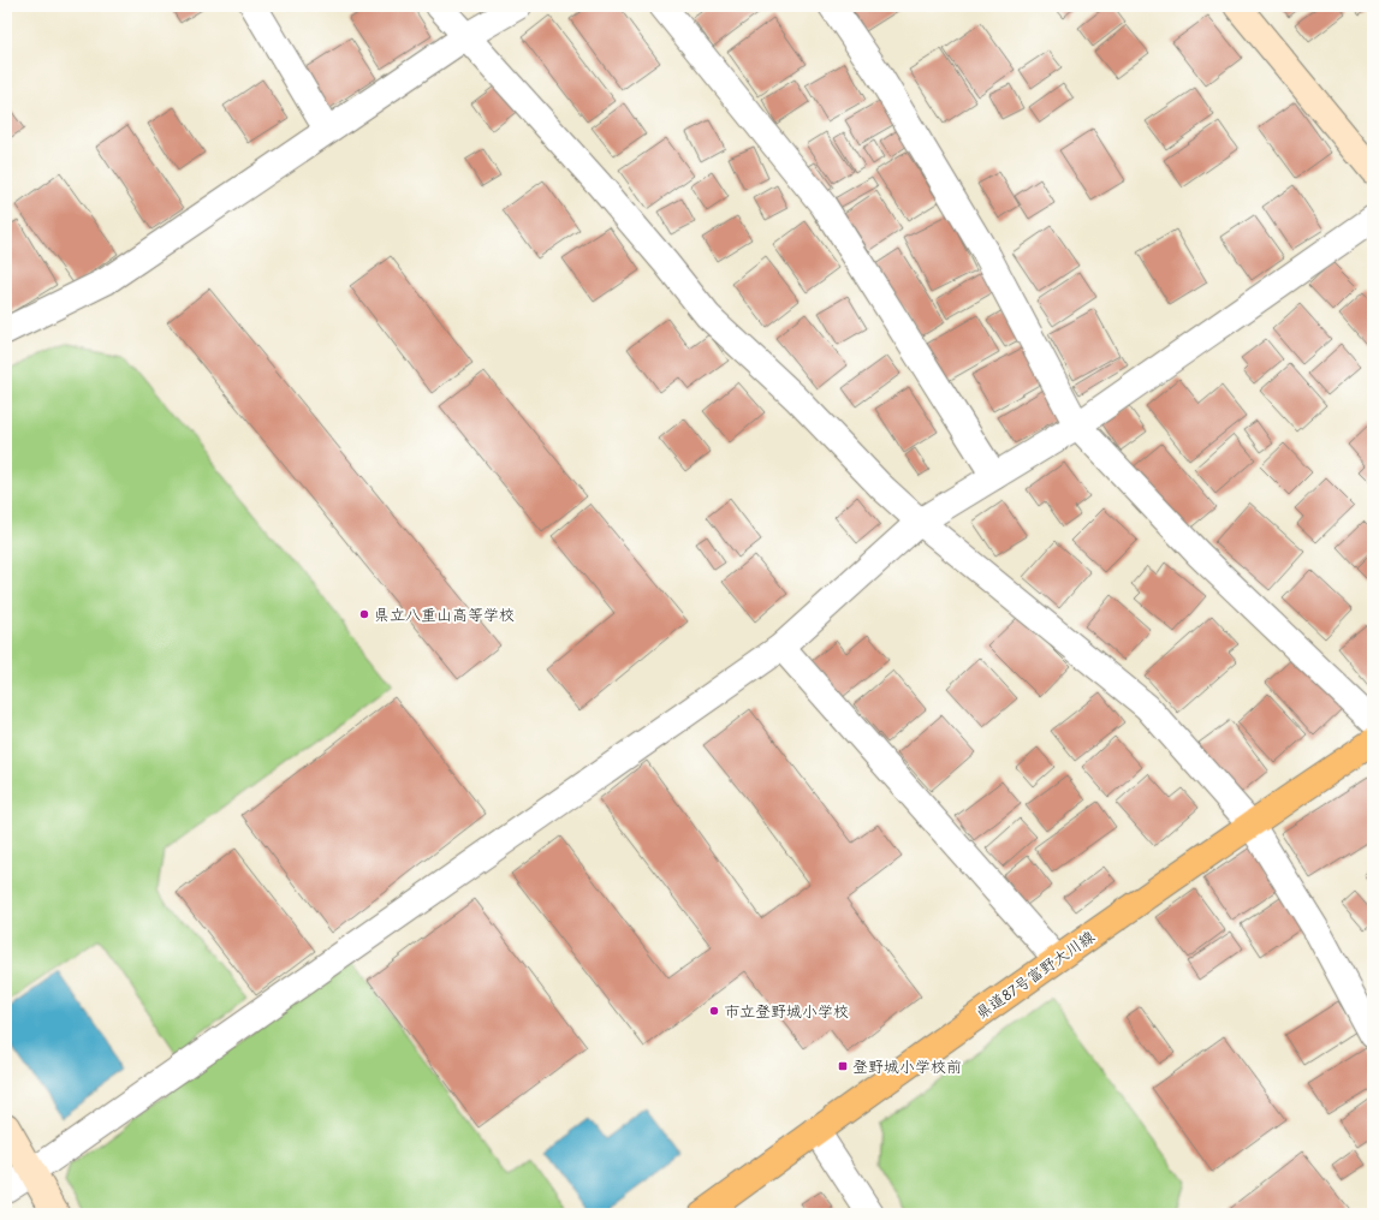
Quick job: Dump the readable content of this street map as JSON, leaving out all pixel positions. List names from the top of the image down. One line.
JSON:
{"streets":{"main road":["県道87号富野大川線"]},"places":{"other":["県立八重山高等学校","市立登野城小学校"],"transit":["登野城小学校前"]}}
